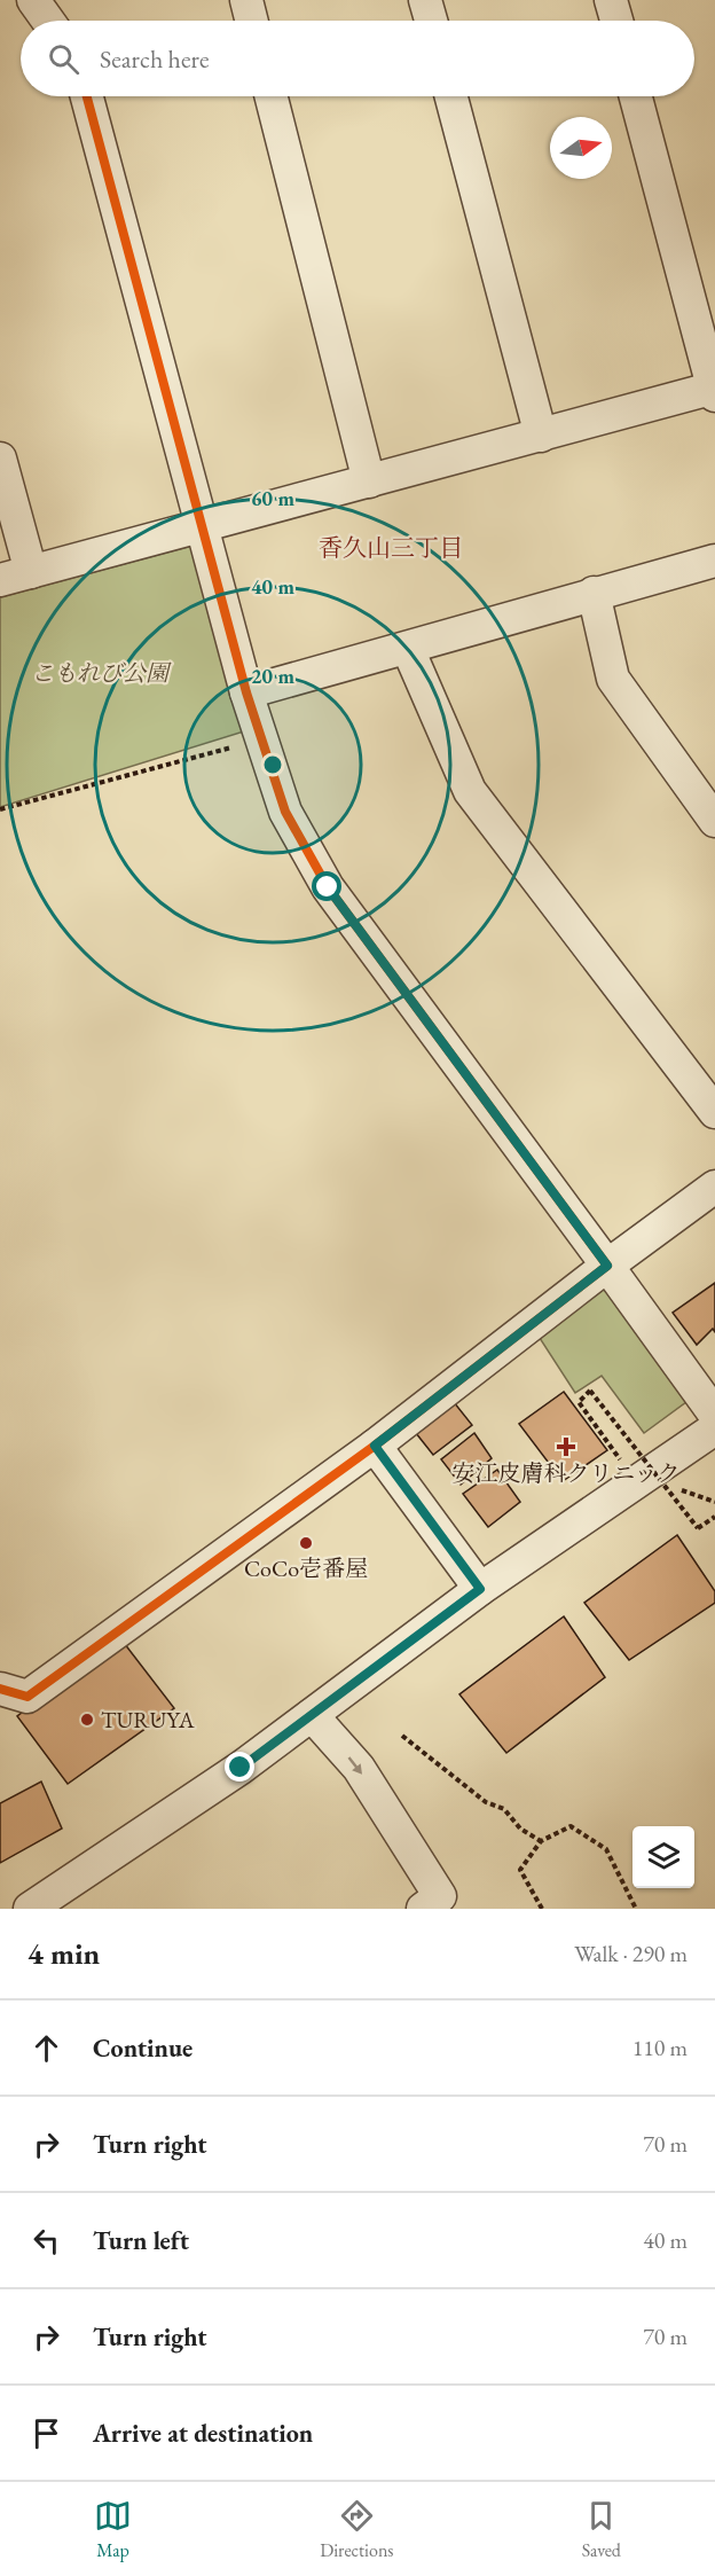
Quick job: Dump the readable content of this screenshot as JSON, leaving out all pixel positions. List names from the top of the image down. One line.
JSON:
{"districts":["香久山三丁目"],"parks":["こもれび公園"],"places":{"health":["安江皮膚科クリニック"],"other":["CoCo壱番屋","TURUYA"]},"north":"right","page":{"search":"Search here","heading":["4 min","Walk · 290 m"],"list":[["Continue","110 m"],["Turn right","70 m"],["Turn left","40 m"],["Turn right","70 m"],"Arrive at destination"],"nav":["Map","Directions","Saved"]},"rings":["60 m","40 m","20 m"]}
